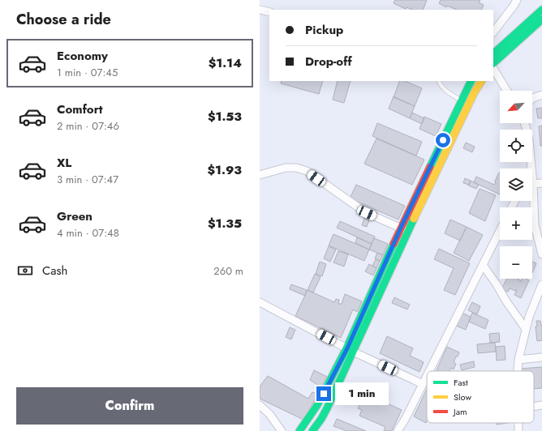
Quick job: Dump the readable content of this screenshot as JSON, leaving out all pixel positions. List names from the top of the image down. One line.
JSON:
{"legend":["Fast","Slow","Jam"],"north":"bottom left","page":{"heading":"Choose a ride","banner":["Pickup","Drop-off"],"list":[{"name":"Economy","note":"1 min · 07:45","value":"$1.14"},{"name":"Comfort","note":"2 min · 07:46","value":"$1.53"},{"name":"XL","note":"3 min · 07:47","value":"$1.93"},{"name":"Green","note":"4 min · 07:48","value":"$1.35"}],"map_buttons":["+","−"],"pay":["Cash","260 m"],"buttons":"Confirm","bubble":"1 min"}}
